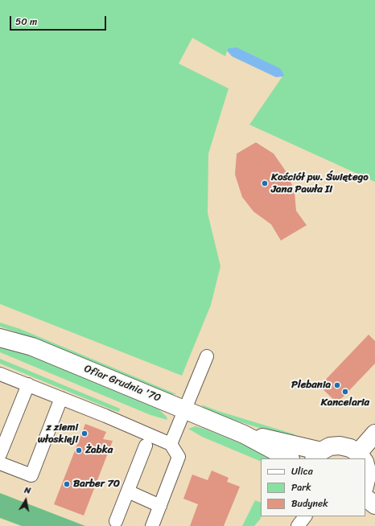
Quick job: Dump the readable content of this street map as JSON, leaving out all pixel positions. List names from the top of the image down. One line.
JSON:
{"streets":{"street":["Ofiar Grudnia '70"]},"places":["Kościół pw. Świętego Jana Pawła II","Plebania","Kancelaria","z ziemi włoskiej!","Żabka","Barber 70"],"legend":["Ulica","Park","Budynek"],"scale_bar":"50 m","north":"top"}
